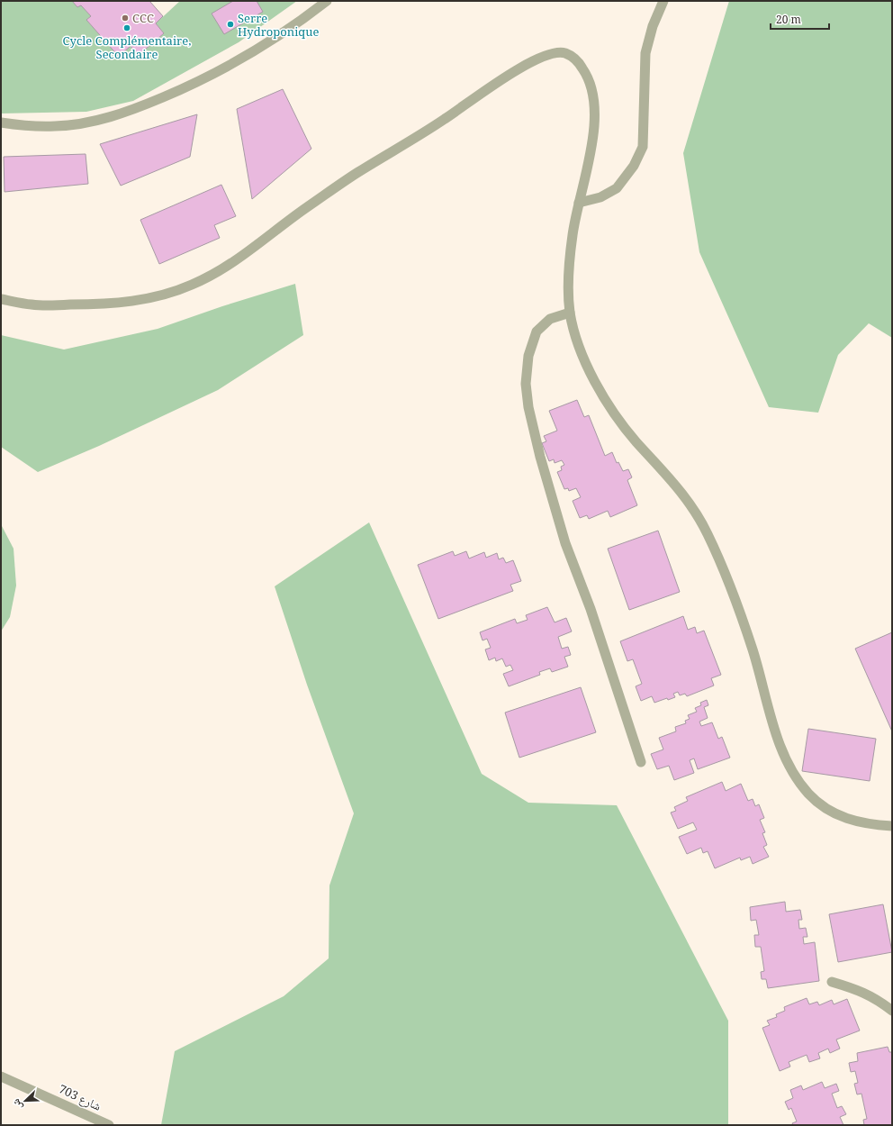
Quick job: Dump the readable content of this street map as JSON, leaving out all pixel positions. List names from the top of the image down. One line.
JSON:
{"streets":{"street":["شارع 703"]},"places":["CCC","Serre Hydroponique","Cycle Complémentaire, Secondaire"],"scale_bar":"20 m","north":"bottom left"}
